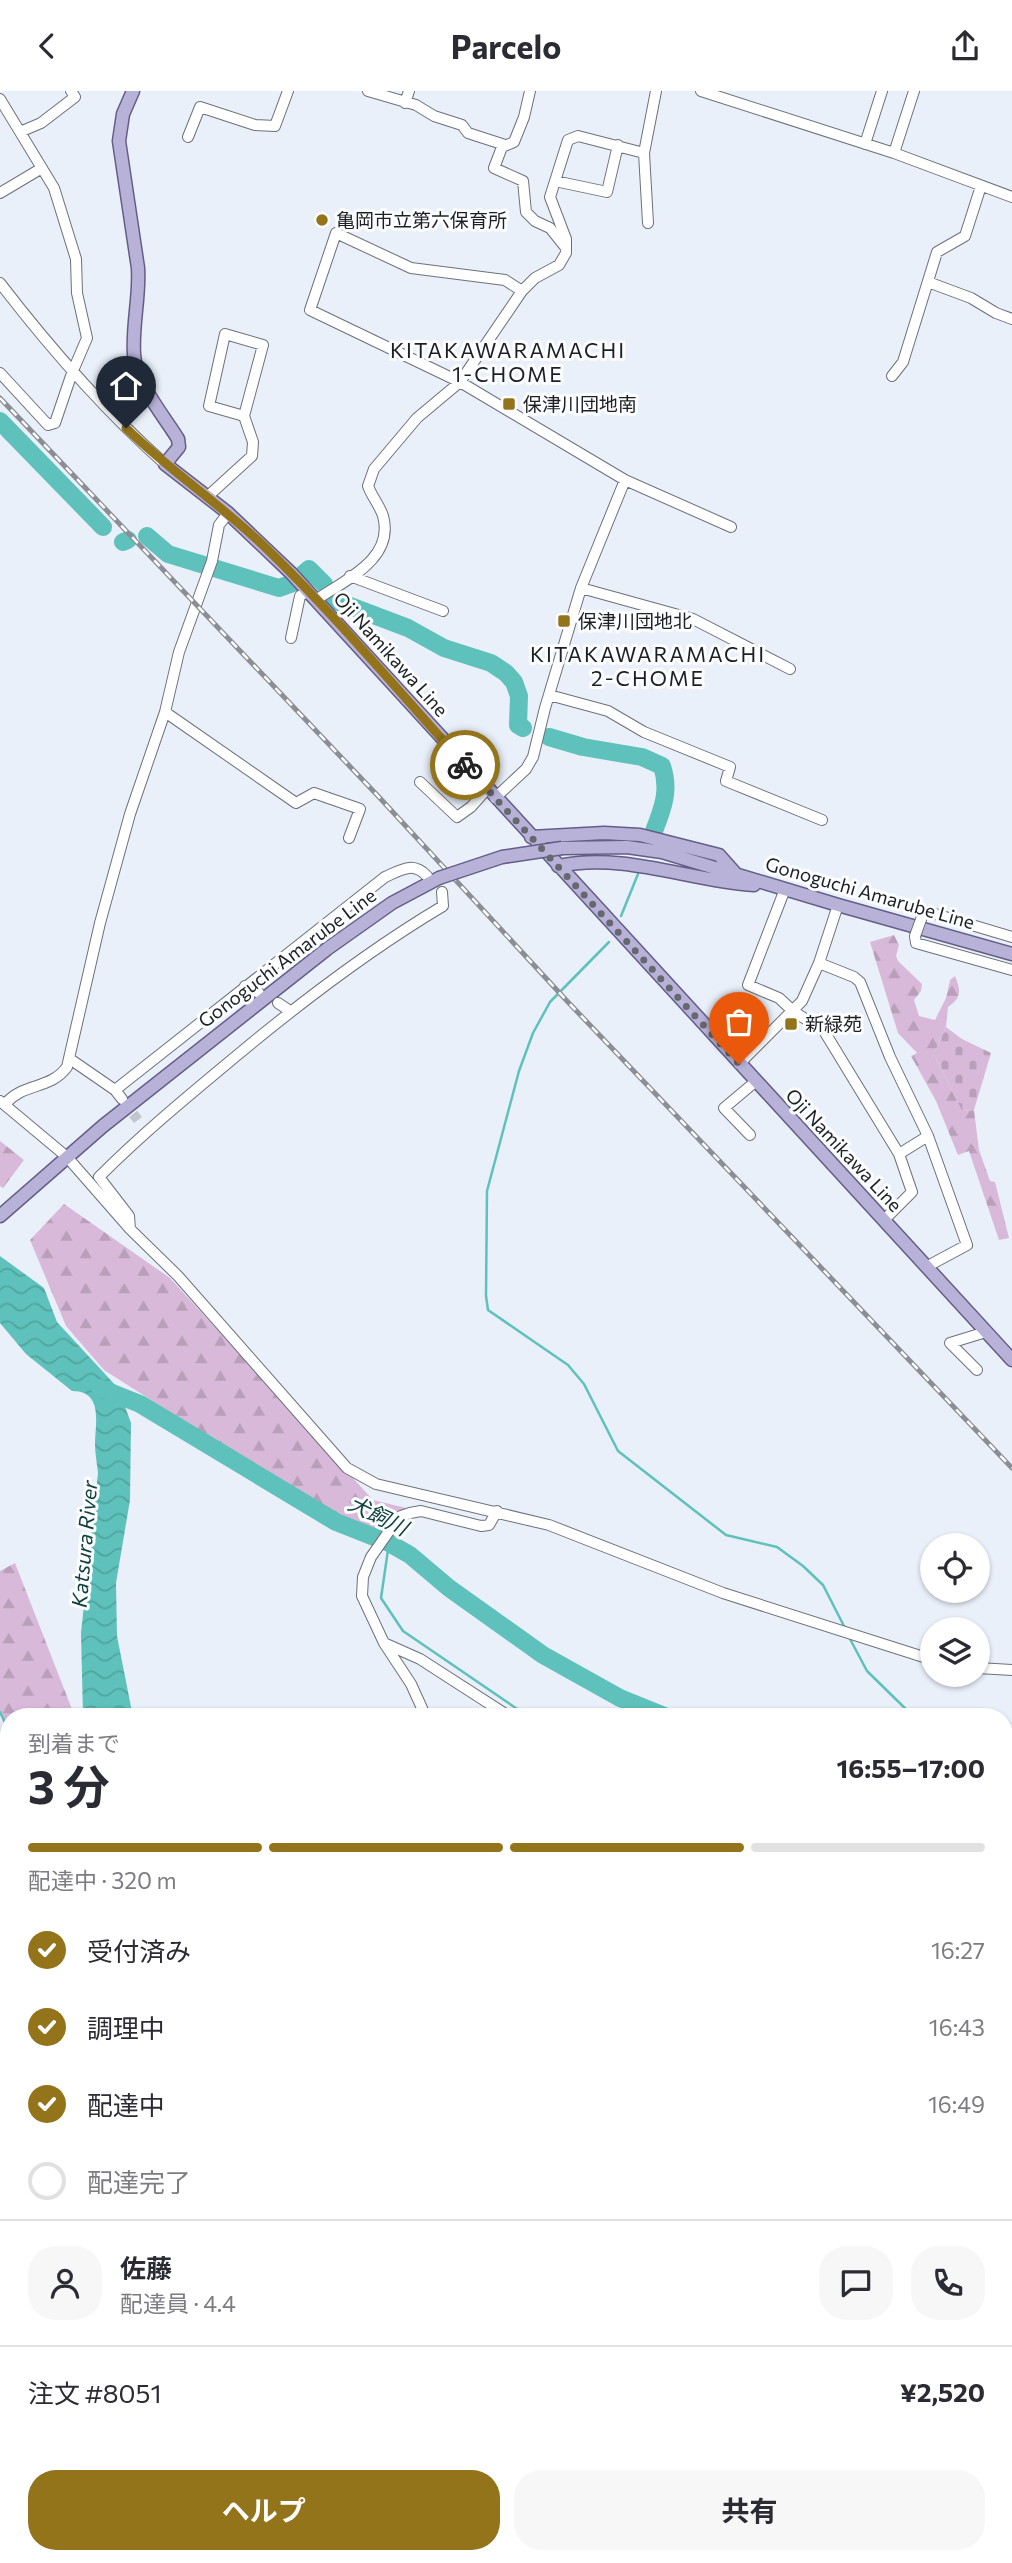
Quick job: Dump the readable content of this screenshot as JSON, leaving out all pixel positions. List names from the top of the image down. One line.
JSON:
{"streets":{"main road":["Oji Namikawa Line","Gonoguchi Amarube Line"]},"districts":["KITAKAWARAMACHI 1-CHOME","KITAKAWARAMACHI 2-CHOME"],"water":["犬飼川","Katsura River"],"places":{"other":["亀岡市立第六保育所"],"transit":["保津川団地南","保津川団地北","新緑苑"]},"page":{"header":"Parcelo","heading":["3 分","到着まで","16:55–17:00"],"panel":["佐藤","配達員 · 4.4","注文 #8051","¥2,520"],"bar":"配達中 · 320 m","list":[["受付済み","16:27"],["調理中","16:43"],["配達中","16:49"],"配達完了"],"buttons":["ヘルプ","共有"]}}
